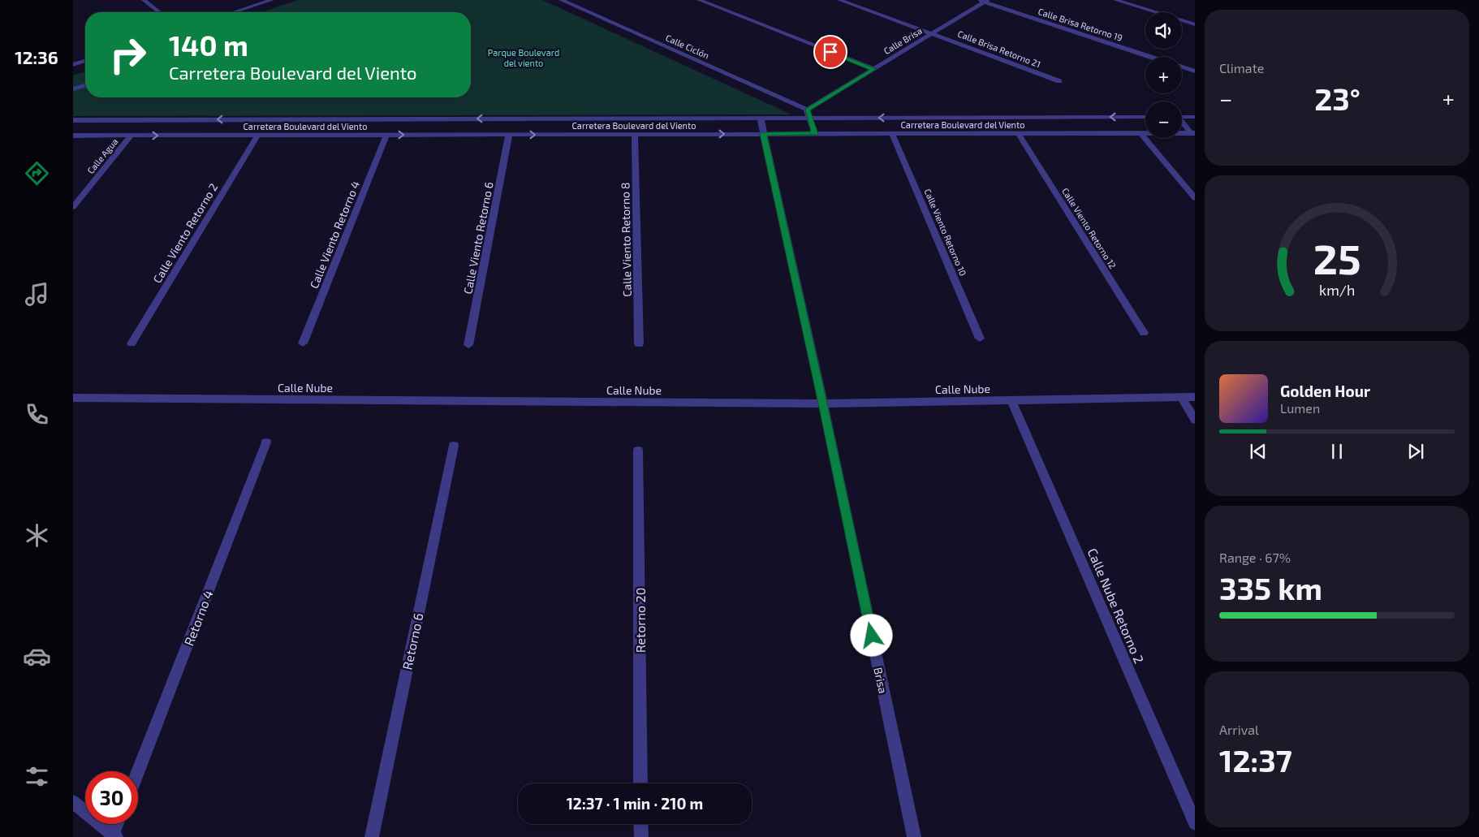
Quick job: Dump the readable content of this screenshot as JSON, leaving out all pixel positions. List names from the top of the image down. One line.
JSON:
{"streets":{"street":["Calle Brisa Retorno 19","Calle Brisa","Calle Ciclón","Calle Brisa Retorno 21","Carretera Boulevard del Viento","Calle Agua","Calle Viento Retorno 12","Calle Viento Retorno 10","Calle Viento Retorno 2","Calle Viento Retorno 4","Calle Viento Retorno 6","Calle Viento Retorno 8","Calle Nube","Calle Nube Retorno 2","Retorno 4","Retorno 20","Retorno 6","Brisa"]},"crossings":[["Calle Brisa Retorno 19","Calle Brisa"],["Calle Brisa","Calle Ciclón"],["Calle Brisa","Calle Brisa Retorno 21"],["Carretera Boulevard del Viento","Calle Agua"],["Carretera Boulevard del Viento","Calle Viento Retorno 12"],["Carretera Boulevard del Viento","Calle Viento Retorno 10"],["Carretera Boulevard del Viento","Calle Viento Retorno 2"],["Carretera Boulevard del Viento","Calle Viento Retorno 4"],["Carretera Boulevard del Viento","Calle Viento Retorno 6"],["Carretera Boulevard del Viento","Calle Viento Retorno 8"],["Carretera Boulevard del Viento","Brisa"],["Calle Nube","Calle Nube Retorno 2"],["Calle Nube","Brisa"]],"parks":["Parque Boulevard del viento"],"page":{"tabs":"12:36","tile":["Climate",["Range · 67%","335 km"],["Arrival","12:37"]],"map_buttons":["+","−"],"turn":["140 m","Carretera Boulevard del Viento"],"heat":["−","23°","+"],"song":["Golden Hour","Lumen"],"limit":"30","trip":"12:37 · 1 min · 210 m","gauge":["25","km/h"]}}
